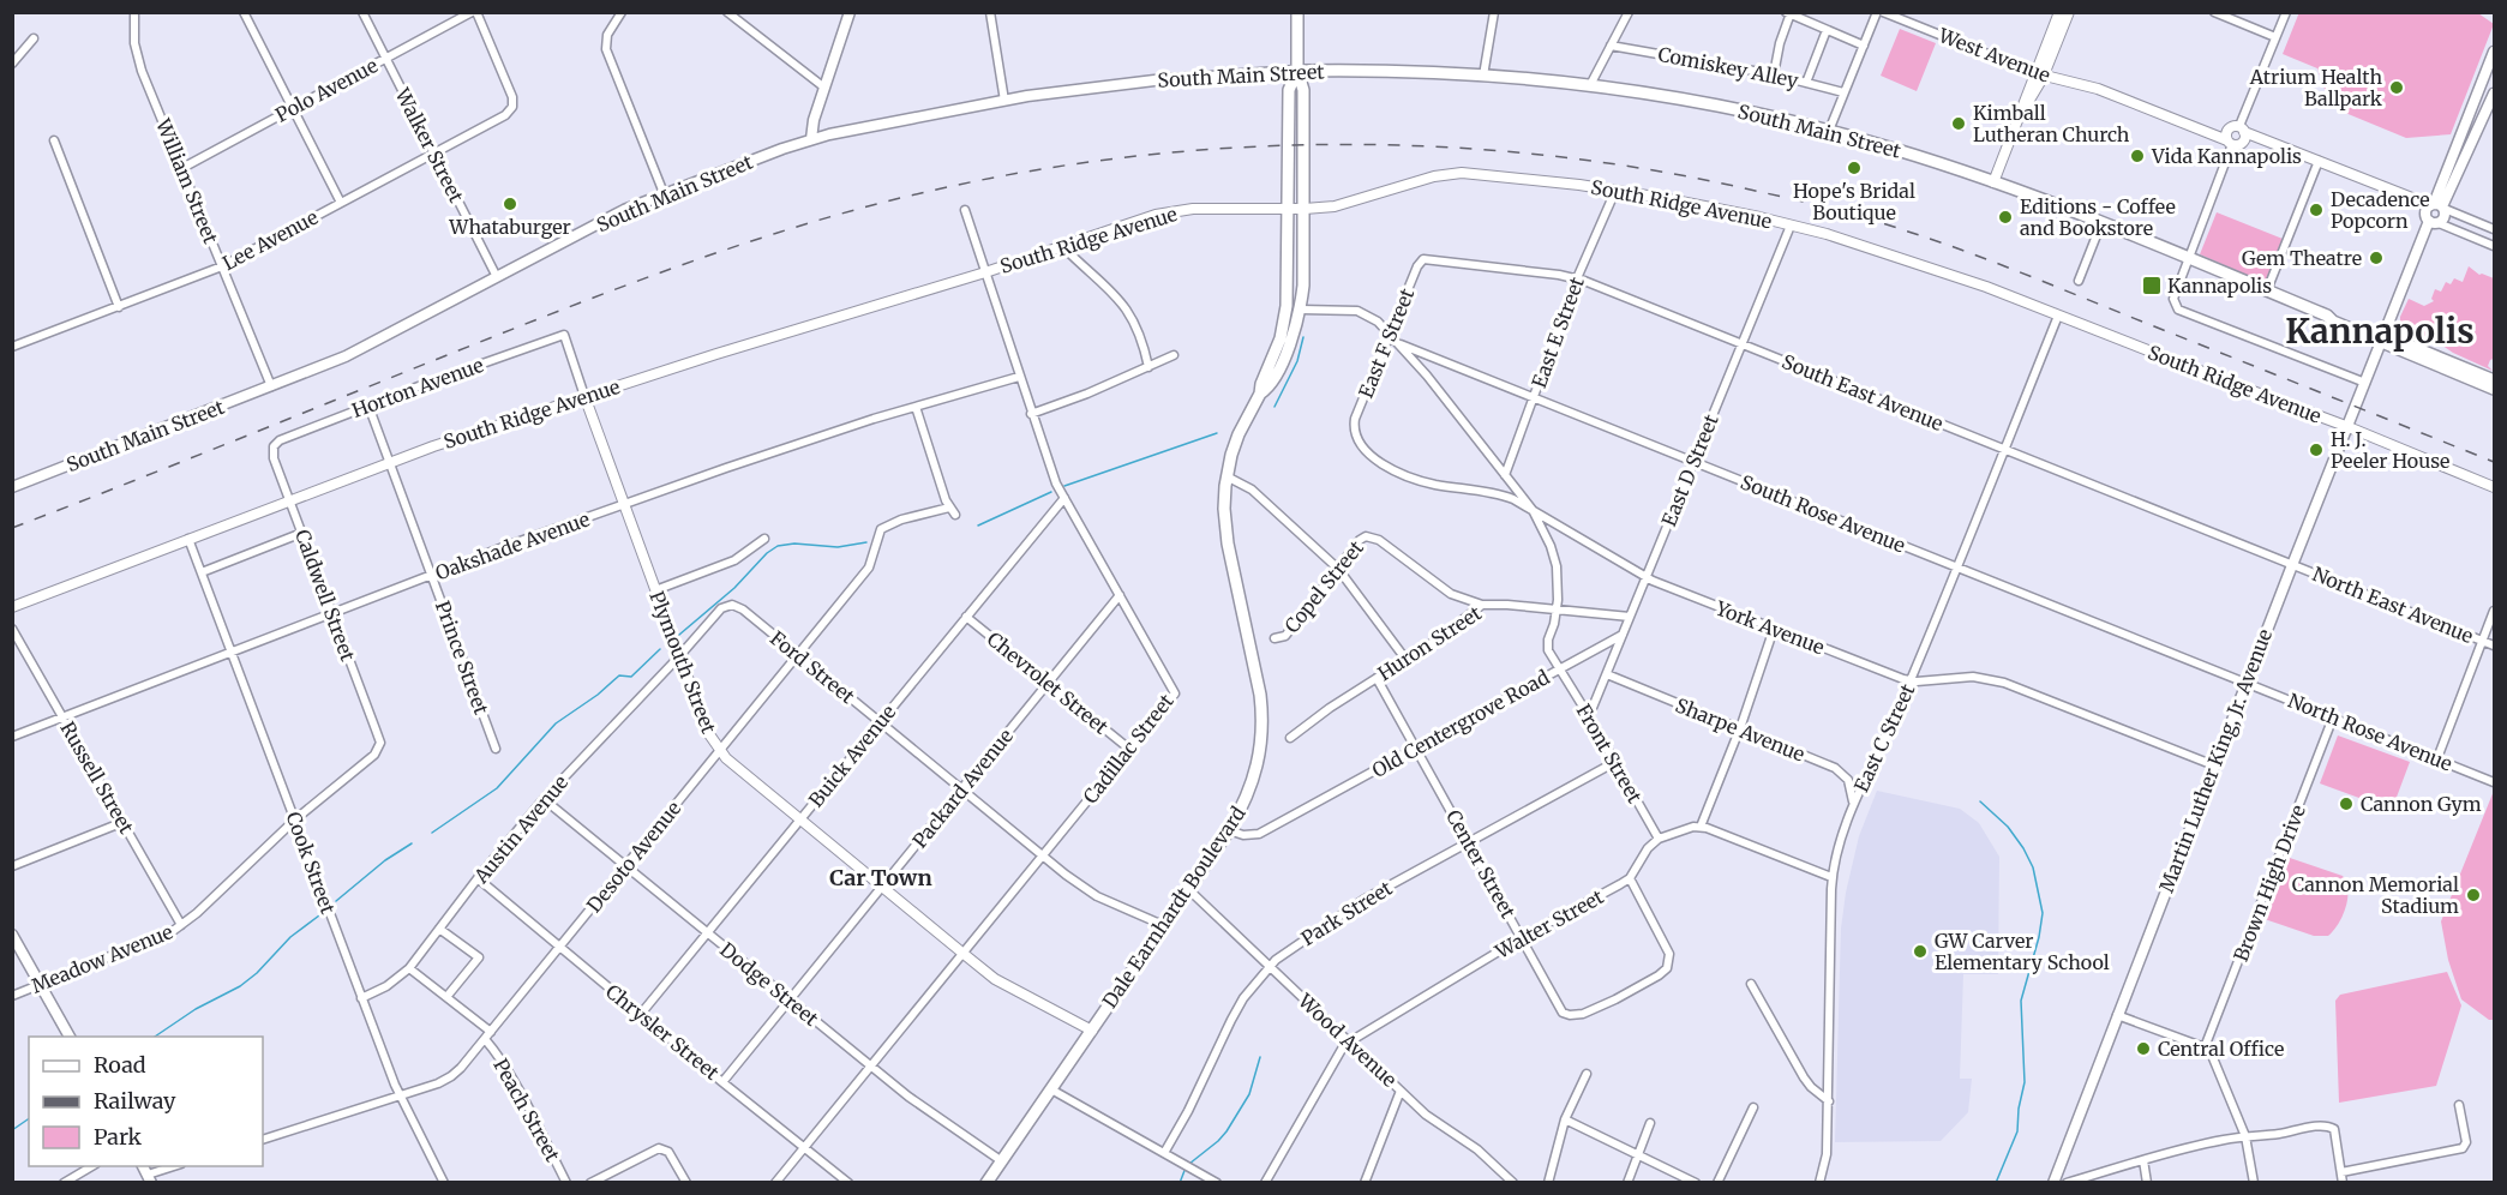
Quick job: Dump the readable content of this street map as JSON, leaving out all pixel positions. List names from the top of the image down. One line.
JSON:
{"streets":{"main road":["South Main Street","Martin Luther King, Jr. Avenue","Dale Earnhardt Boulevard"],"street":["West Avenue","Comiskey Alley","Polo Avenue","Walker Street","William Street","South Ridge Avenue","Lee Avenue","East E Street","East F Street","Horton Avenue","South East Avenue","East D Street","South Rose Avenue","Oakshade Avenue","Copel Street","Caldwell Street","North East Avenue","York Avenue","Huron Street","Prince Street","Plymouth Street","Ford Street","Chevrolet Street","Old Centergrove Road","Sharpe Avenue","North Rose Avenue","East C Street","Cadillac Street","Front Street","Buick Avenue","Russell Street","Packard Avenue","Austin Avenue","Desoto Avenue","Cook Street","Center Street","Brown High Drive","Park Street","Walter Street","Meadow Avenue","Dodge Street","Chrysler Street","Wood Avenue","Peach Street"]},"crossings":[["South Main Street","Walker Street"],["South Main Street","William Street"],["South Main Street","Martin Luther King, Jr. Avenue"],["South Main Street","Dale Earnhardt Boulevard"],["Polo Avenue","Walker Street"],["Polo Avenue","William Street"],["Polo Avenue","Lee Avenue"],["Walker Street","Lee Avenue"],["William Street","Lee Avenue"],["South Ridge Avenue","East E Street"],["South Ridge Avenue","East D Street"],["South Ridge Avenue","Caldwell Street"],["South Ridge Avenue","Prince Street"],["South Ridge Avenue","Plymouth Street"],["South Ridge Avenue","East C Street"],["South Ridge Avenue","Cadillac Street"],["South Ridge Avenue","Martin Luther King, Jr. Avenue"],["South Ridge Avenue","Cook Street"],["South Ridge Avenue","Dale Earnhardt Boulevard"],["East E Street","South East Avenue"],["East E Street","South Rose Avenue"],["East E Street","Old Centergrove Road"],["East F Street","South East Avenue"],["East F Street","York Avenue"],["East F Street","Old Centergrove Road"],["Horton Avenue","Caldwell Street"],["Horton Avenue","Prince Street"],["Horton Avenue","Plymouth Street"],["South East Avenue","East D Street"],["South East Avenue","North East Avenue"],["South East Avenue","East C Street"],["South East Avenue","Martin Luther King, Jr. Avenue"],["East D Street","South Rose Avenue"],["East D Street","York Avenue"],["East D Street","Huron Street"],["East D Street","Sharpe Avenue"],["East D Street","Front Street"],["South Rose Avenue","Old Centergrove Road"],["South Rose Avenue","North Rose Avenue"],["South Rose Avenue","East C Street"],["South Rose Avenue","Martin Luther King, Jr. Avenue"],["Oakshade Avenue","Caldwell Street"],["Oakshade Avenue","Prince Street"],["Oakshade Avenue","Plymouth Street"],["Oakshade Avenue","Cadillac Street"],["Oakshade Avenue","Russell Street"],["Oakshade Avenue","Cook Street"],["Copel Street","Huron Street"],["Caldwell Street","Meadow Avenue"],["North East Avenue","Martin Luther King, Jr. Avenue"],["York Avenue","Old Centergrove Road"],["York Avenue","East C Street"],["York Avenue","Martin Luther King, Jr. Avenue"],["Huron Street","Old Centergrove Road"],["Huron Street","Center Street"],["Plymouth Street","Ford Street"],["Plymouth Street","Cadillac Street"],["Plymouth Street","Buick Avenue"],["Plymouth Street","Packard Avenue"],["Plymouth Street","Austin Avenue"],["Plymouth Street","Desoto Avenue"],["Plymouth Street","Dale Earnhardt Boulevard"],["Ford Street","Cadillac Street"],["Ford Street","Buick Avenue"],["Ford Street","Packard Avenue"],["Ford Street","Austin Avenue"],["Ford Street","Desoto Avenue"],["Ford Street","Dale Earnhardt Boulevard"],["Chevrolet Street","Cadillac Street"],["Chevrolet Street","Buick Avenue"],["Chevrolet Street","Packard Avenue"],["Old Centergrove Road","Front Street"],["Old Centergrove Road","Center Street"],["Old Centergrove Road","Dale Earnhardt Boulevard"],["Sharpe Avenue","East C Street"],["North Rose Avenue","Martin Luther King, Jr. Avenue"],["North Rose Avenue","Brown High Drive"],["Cadillac Street","Buick Avenue"],["Cadillac Street","Packard Avenue"],["Cadillac Street","Dodge Street"],["Cadillac Street","Chrysler Street"],["Front Street","Park Street"],["Front Street","Walter Street"],["Buick Avenue","Dodge Street"],["Buick Avenue","Chrysler Street"],["Russell Street","Meadow Avenue"],["Packard Avenue","Dodge Street"],["Packard Avenue","Chrysler Street"],["Austin Avenue","Cook Street"],["Austin Avenue","Dodge Street"],["Austin Avenue","Chrysler Street"],["Desoto Avenue","Cook Street"],["Desoto Avenue","Dodge Street"],["Desoto Avenue","Chrysler Street"],["Desoto Avenue","Peach Street"],["Cook Street","Meadow Avenue"],["Center Street","Park Street"],["Center Street","Walter Street"],["Dale Earnhardt Boulevard","Dodge Street"],["Dale Earnhardt Boulevard","Wood Avenue"],["Park Street","Wood Avenue"],["Walter Street","Wood Avenue"]],"districts":["Kannapolis","Car Town"],"places":{"other":["Atrium Health Ballpark","Kimball Lutheran Church","Vida Kannapolis","Hope's Bridal Boutique","Whataburger","Decadence Popcorn","Editions - Coffee and Bookstore","Gem Theatre","H. J. Peeler House","Cannon Gym","Cannon Memorial Stadium","GW Carver Elementary School","Central Office"],"transit":["Kannapolis"]},"legend":["Road","Railway","Park"]}
